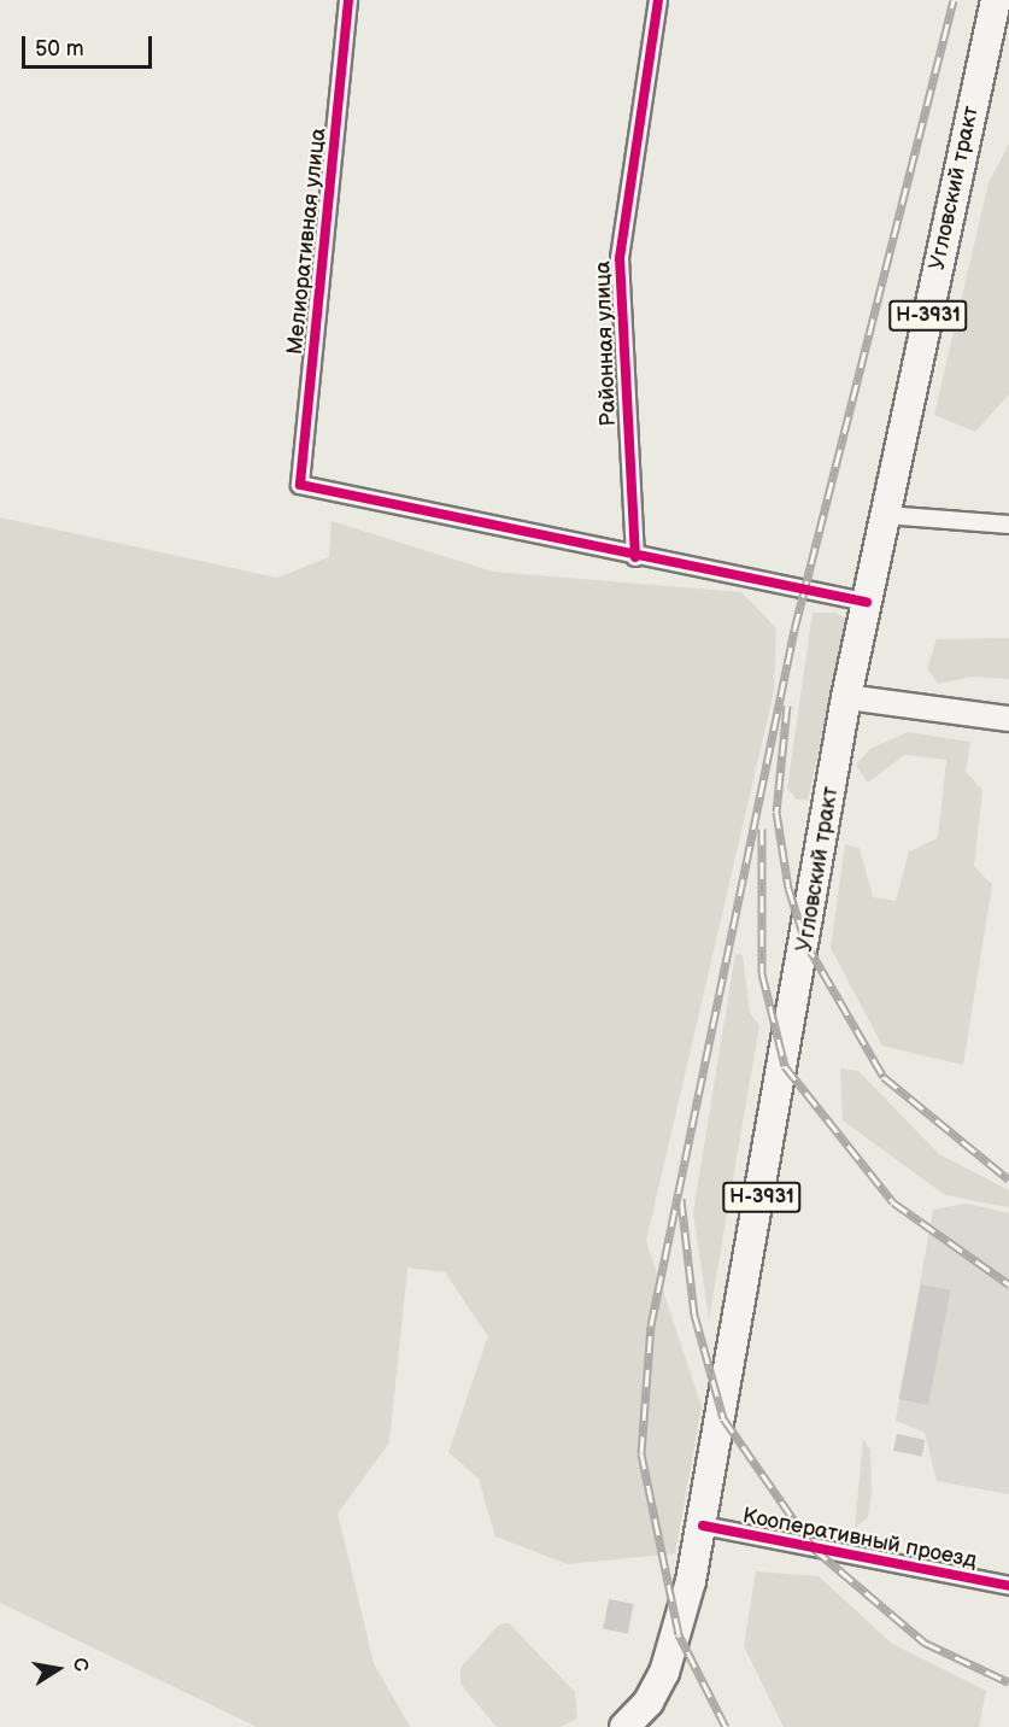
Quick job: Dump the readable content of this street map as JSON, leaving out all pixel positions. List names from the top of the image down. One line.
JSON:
{"streets":{"highway":["Угловский тракт","Н-3931"],"street":["Мелиоративная улица","Районная улица","Кооперативный проезд"]},"crossings":[["Угловский тракт","Кооперативный проезд"],["Мелиоративная улица","Районная улица"]],"scale_bar":"50 m","north":"right"}
